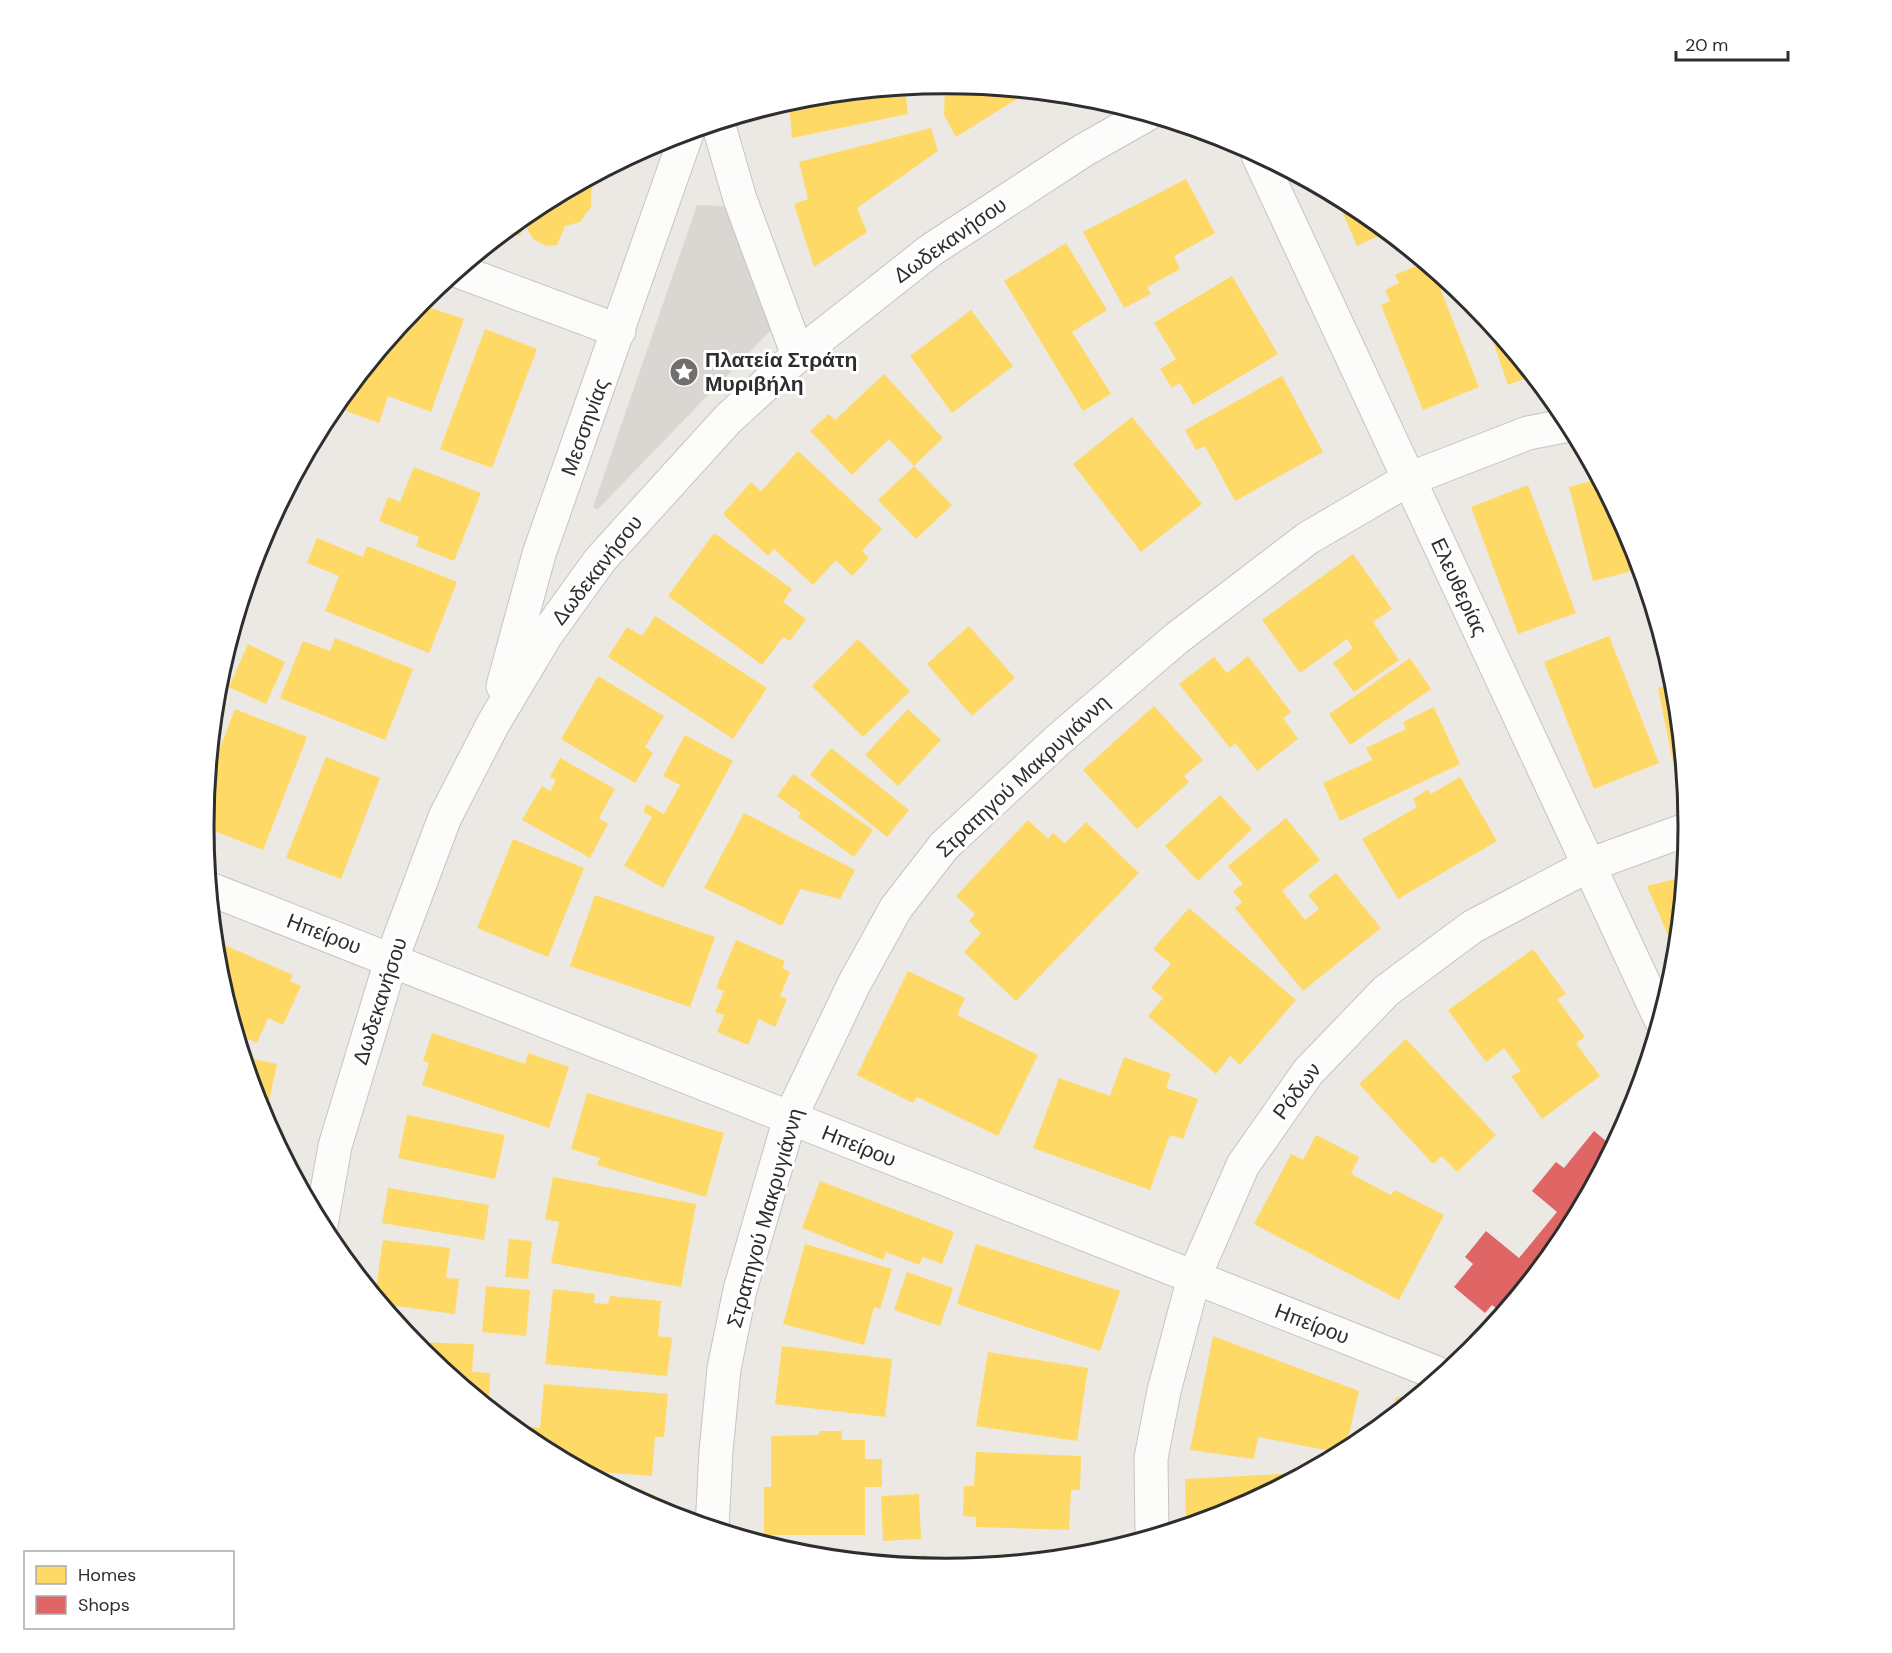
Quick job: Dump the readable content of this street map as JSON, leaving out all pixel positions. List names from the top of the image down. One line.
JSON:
{"streets":{"street":["Δωδεκανήσου","Μεσσηνίας","Ελευθερίας","Στρατηγού Μακρυγιάννη","Ηπείρου","Ρόδων"]},"crossings":[["Δωδεκανήσου","Μεσσηνίας"],["Δωδεκανήσου","Ηπείρου"],["Ελευθερίας","Στρατηγού Μακρυγιάννη"],["Ελευθερίας","Ρόδων"],["Στρατηγού Μακρυγιάννη","Ηπείρου"],["Ηπείρου","Ρόδων"]],"places":{"place":["Πλατεία Στράτη Μυριβήλη"]},"legend":["Homes","Shops"],"scale_bar":"20 m"}
